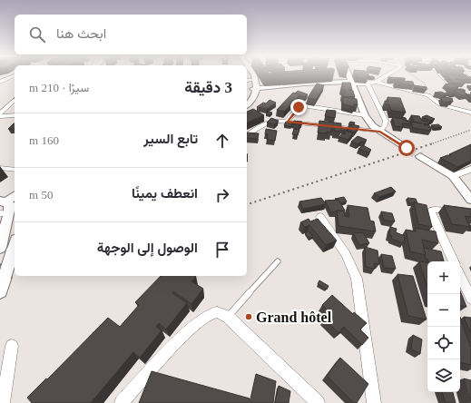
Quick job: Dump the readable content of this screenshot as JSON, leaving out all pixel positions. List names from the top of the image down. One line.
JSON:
{"places":["Grand hôtel"],"page":{"search":"ابحث هنا","heading":["3 دقيقة","سيرًا · 210 m"],"list":[["تابع السير","160 m"],["انعطف يمينًا","50 m"],"الوصول إلى الوجهة"],"map_buttons":["+","−"]}}
